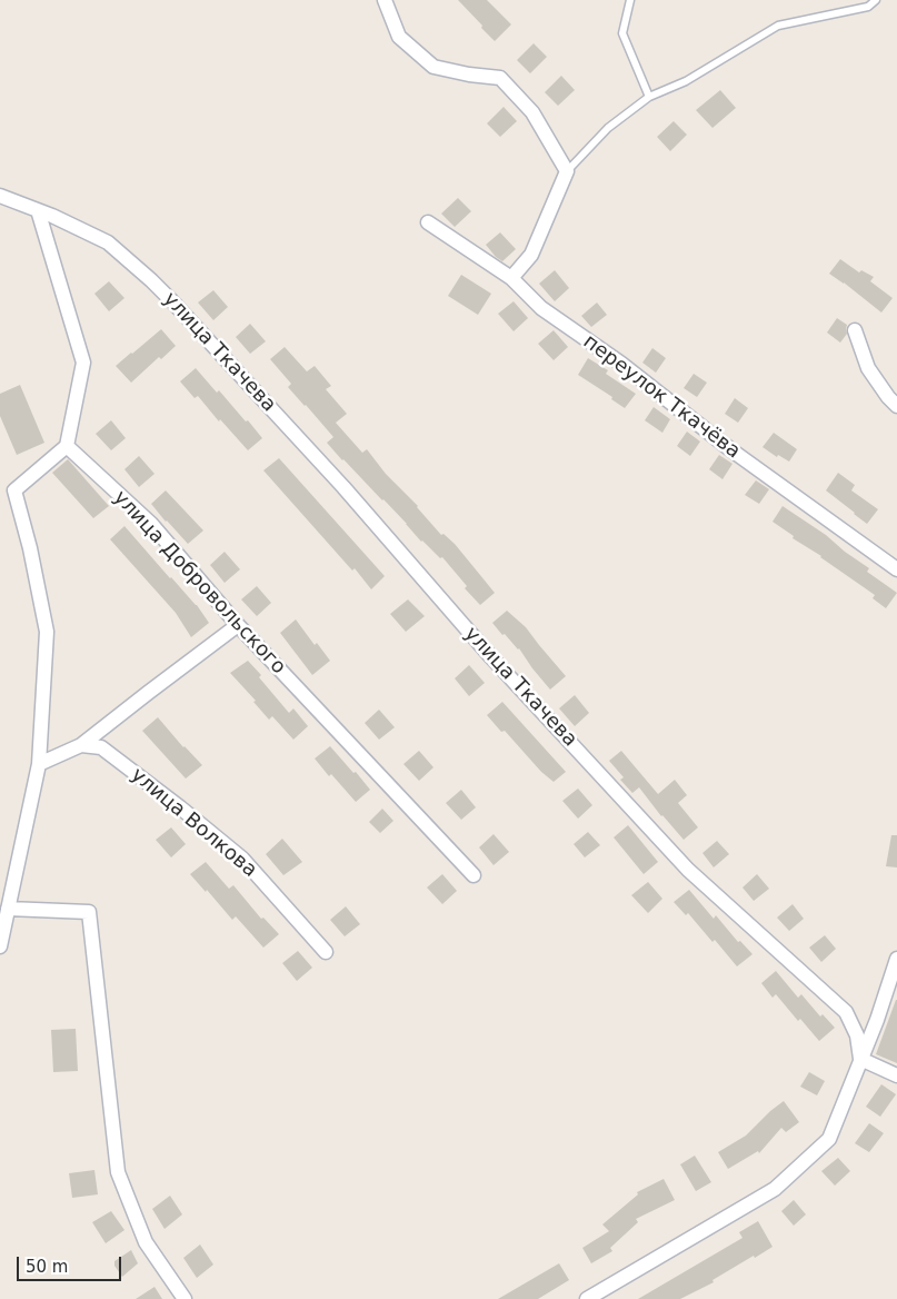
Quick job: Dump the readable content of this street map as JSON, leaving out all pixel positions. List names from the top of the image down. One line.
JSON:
{"streets":{"street":["улица Ткачева","переулок Ткачёва","улица Добровольского","улица Волкова"]},"scale_bar":"50 m"}
